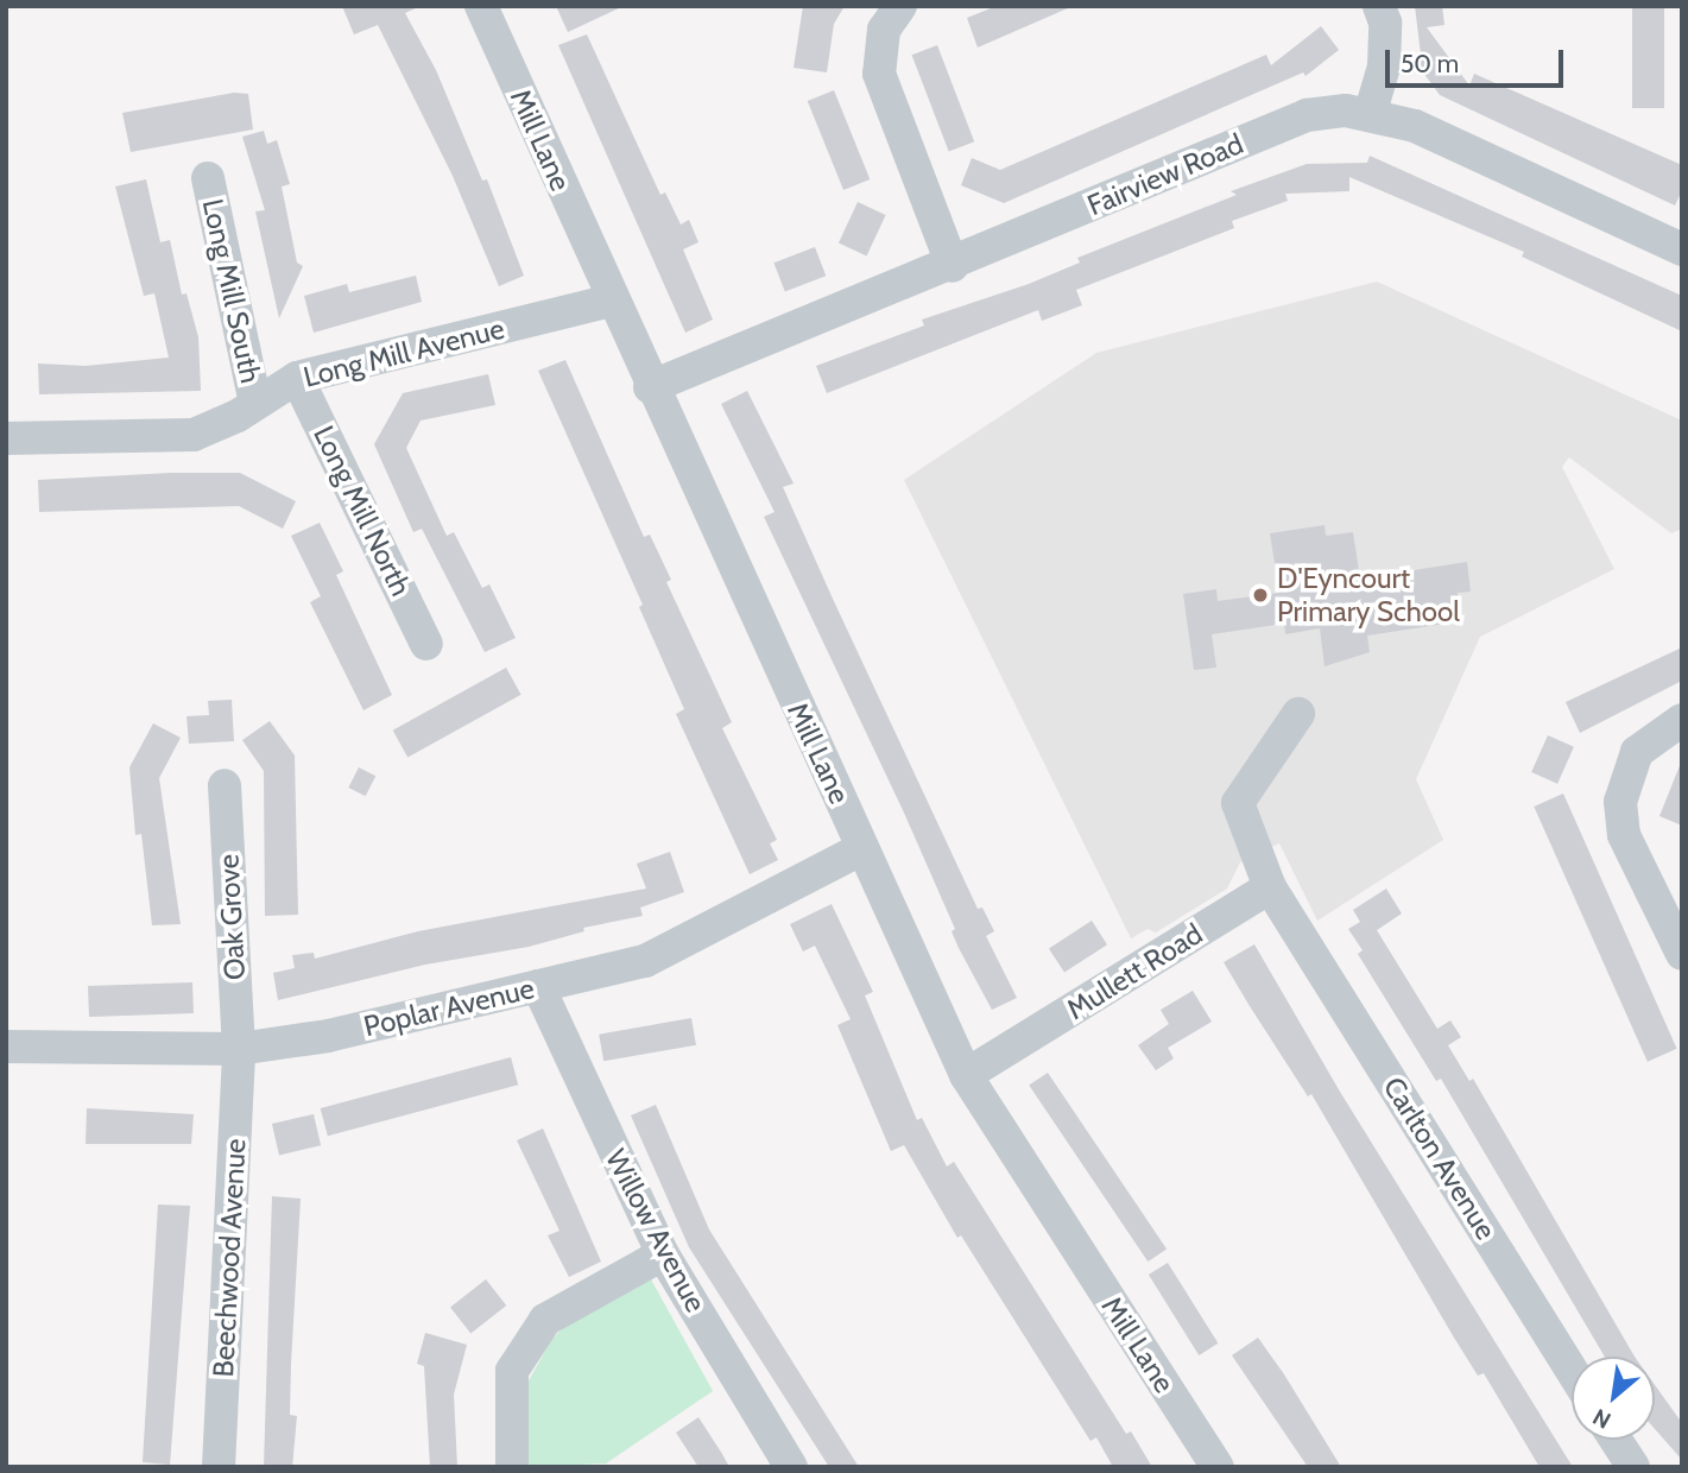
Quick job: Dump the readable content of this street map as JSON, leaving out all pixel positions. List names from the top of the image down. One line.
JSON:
{"streets":{"street":["Mill Lane","Fairview Road","Long Mill South","Long Mill Avenue","Long Mill North","Oak Grove","Mullett Road","Poplar Avenue","Carlton Avenue","Willow Avenue","Beechwood Avenue"]},"crossings":[["Mill Lane","Fairview Road"],["Mill Lane","Long Mill Avenue"],["Mill Lane","Mullett Road"],["Mill Lane","Poplar Avenue"],["Long Mill South","Long Mill Avenue"],["Long Mill Avenue","Long Mill North"],["Oak Grove","Poplar Avenue"],["Oak Grove","Beechwood Avenue"],["Mullett Road","Carlton Avenue"],["Poplar Avenue","Willow Avenue"],["Poplar Avenue","Beechwood Avenue"]],"places":["D'Eyncourt Primary School"],"scale_bar":"50 m","north":"bottom left"}
